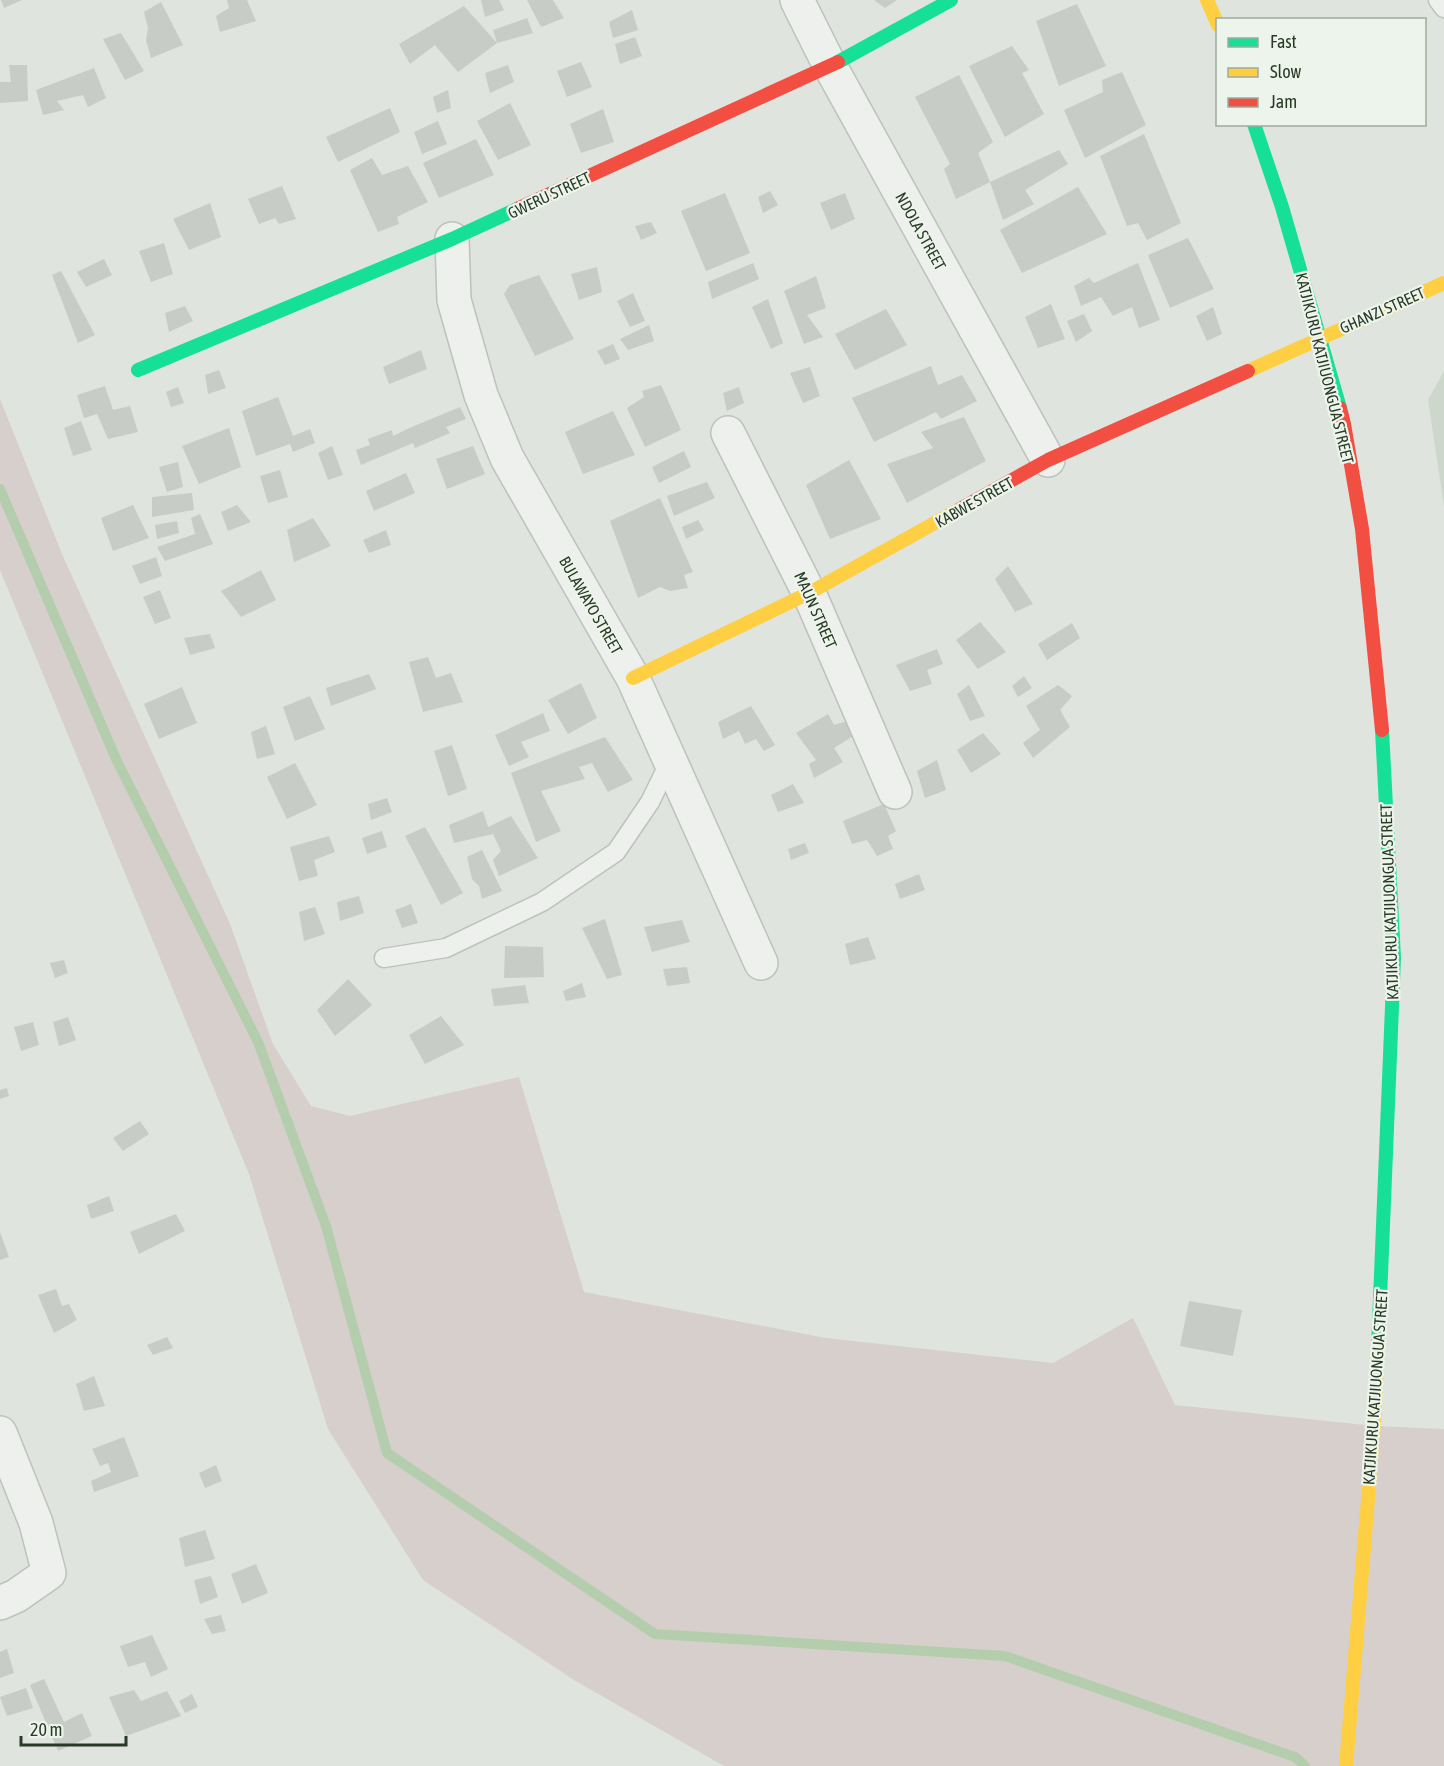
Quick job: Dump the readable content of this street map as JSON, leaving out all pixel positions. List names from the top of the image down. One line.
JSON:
{"streets":{"street":["GWERU STREET","NDOLA STREET","GHANZI STREET","KATJIKURU KATJIUONGUA STREET","KABWE STREET","BULAWAYO STREET","MAUN STREET"]},"crossings":[["GWERU STREET","NDOLA STREET"],["GWERU STREET","BULAWAYO STREET"],["NDOLA STREET","KABWE STREET"],["GHANZI STREET","KATJIKURU KATJIUONGUA STREET"],["GHANZI STREET","KABWE STREET"],["KATJIKURU KATJIUONGUA STREET","KABWE STREET"],["KABWE STREET","BULAWAYO STREET"],["KABWE STREET","MAUN STREET"]],"legend":["Fast","Slow","Jam"],"scale_bar":"20 m"}
